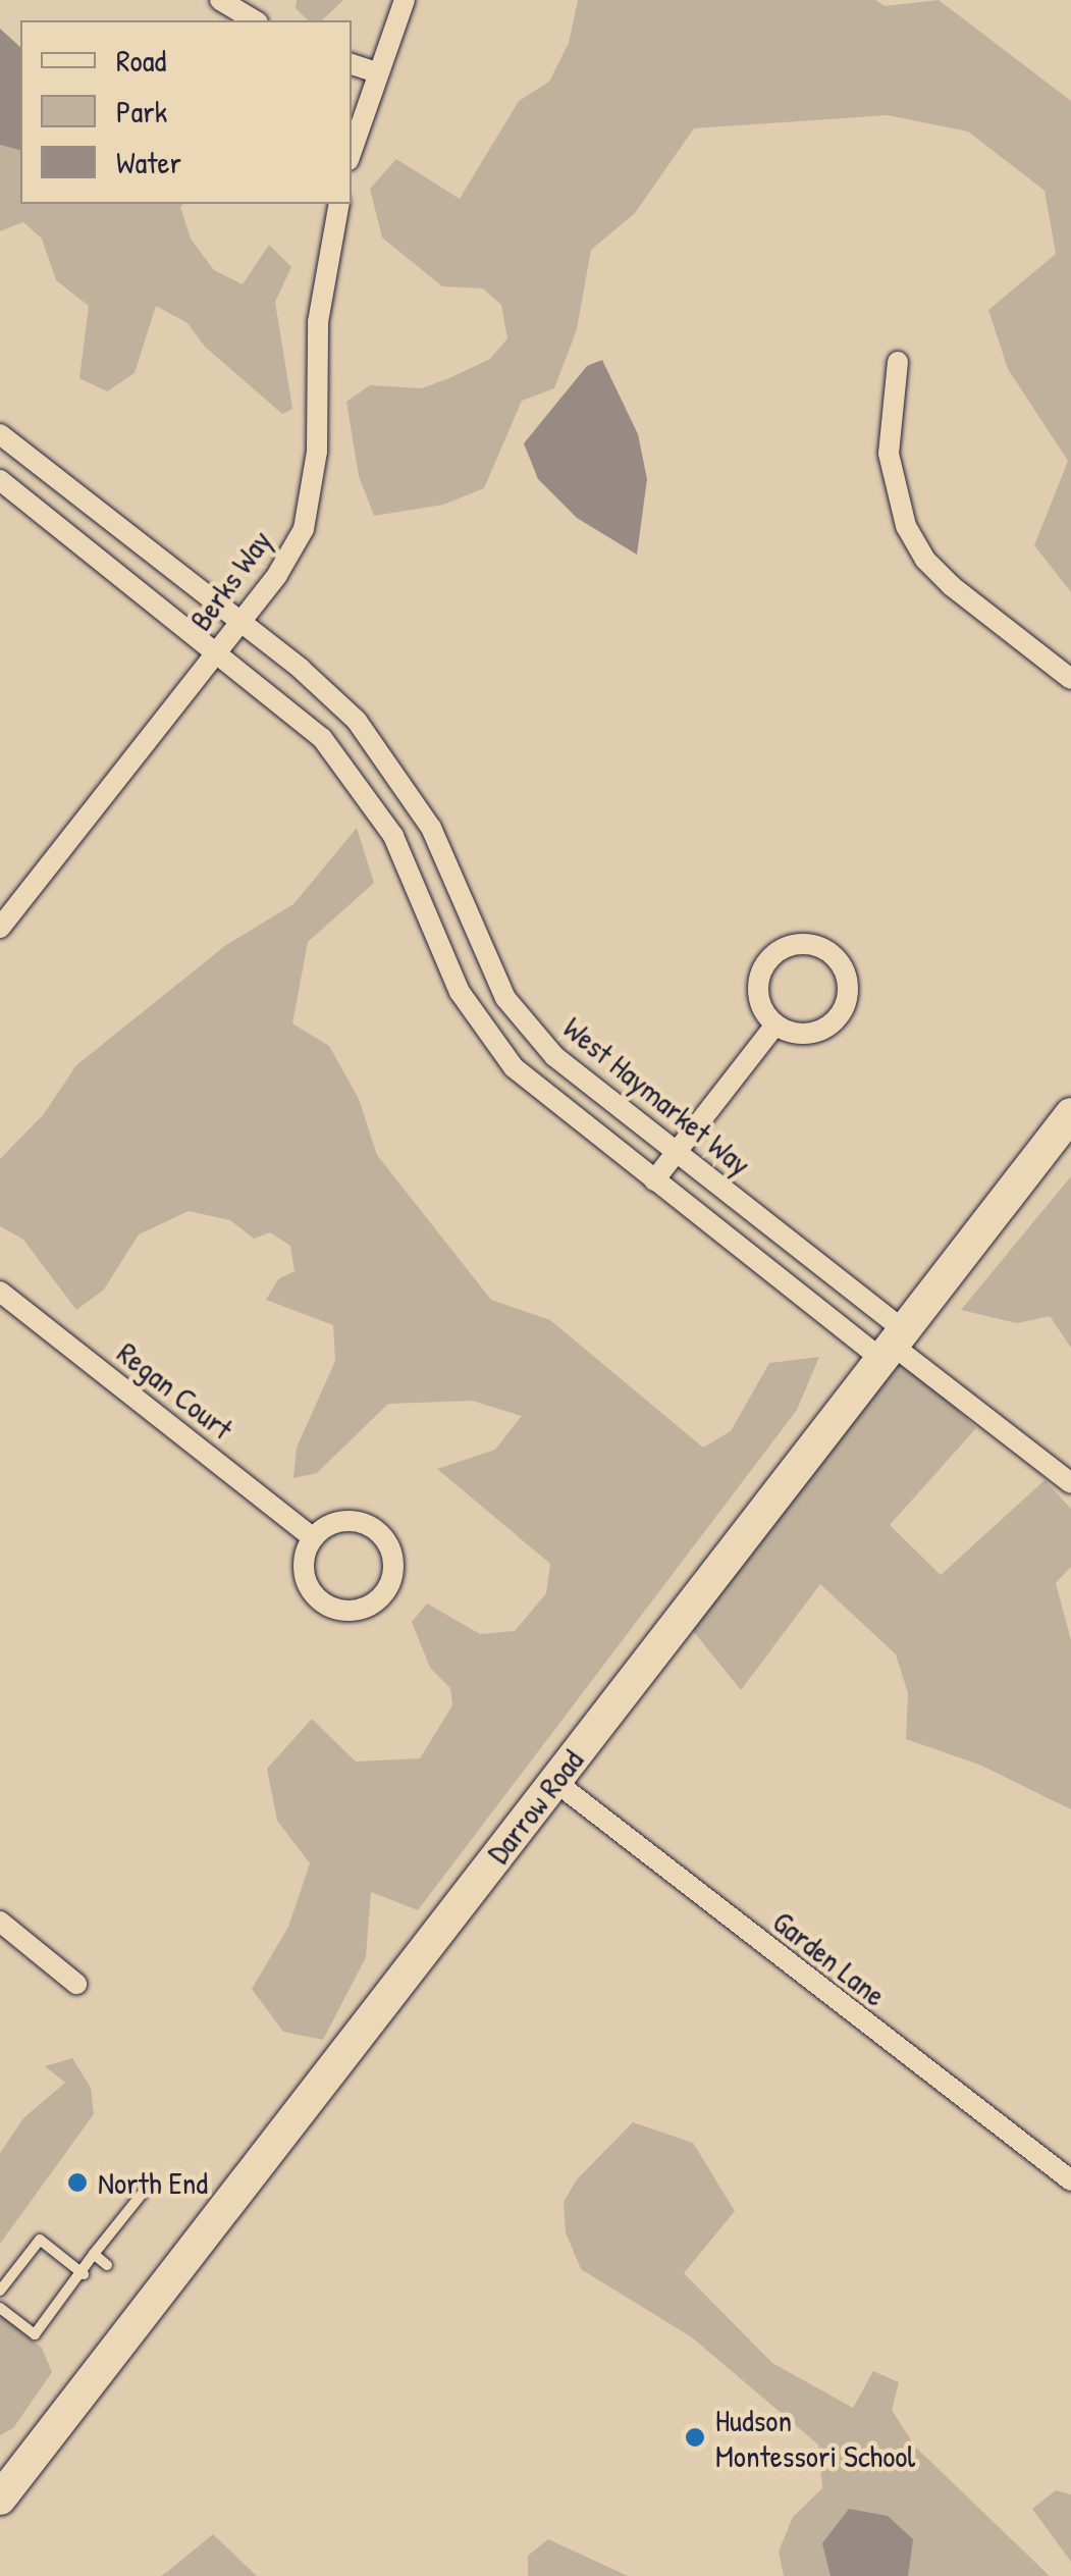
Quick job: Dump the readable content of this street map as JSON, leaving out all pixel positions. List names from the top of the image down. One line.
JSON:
{"streets":{"main road":["Darrow Road"],"street":["Berks Way","West Haymarket Way","Regan Court","Garden Lane"]},"crossings":[["Berks Way","West Haymarket Way"],["West Haymarket Way","Darrow Road"],["Darrow Road","Garden Lane"]],"places":["North End","Hudson Montessori School"],"legend":["Road","Park","Water"]}
